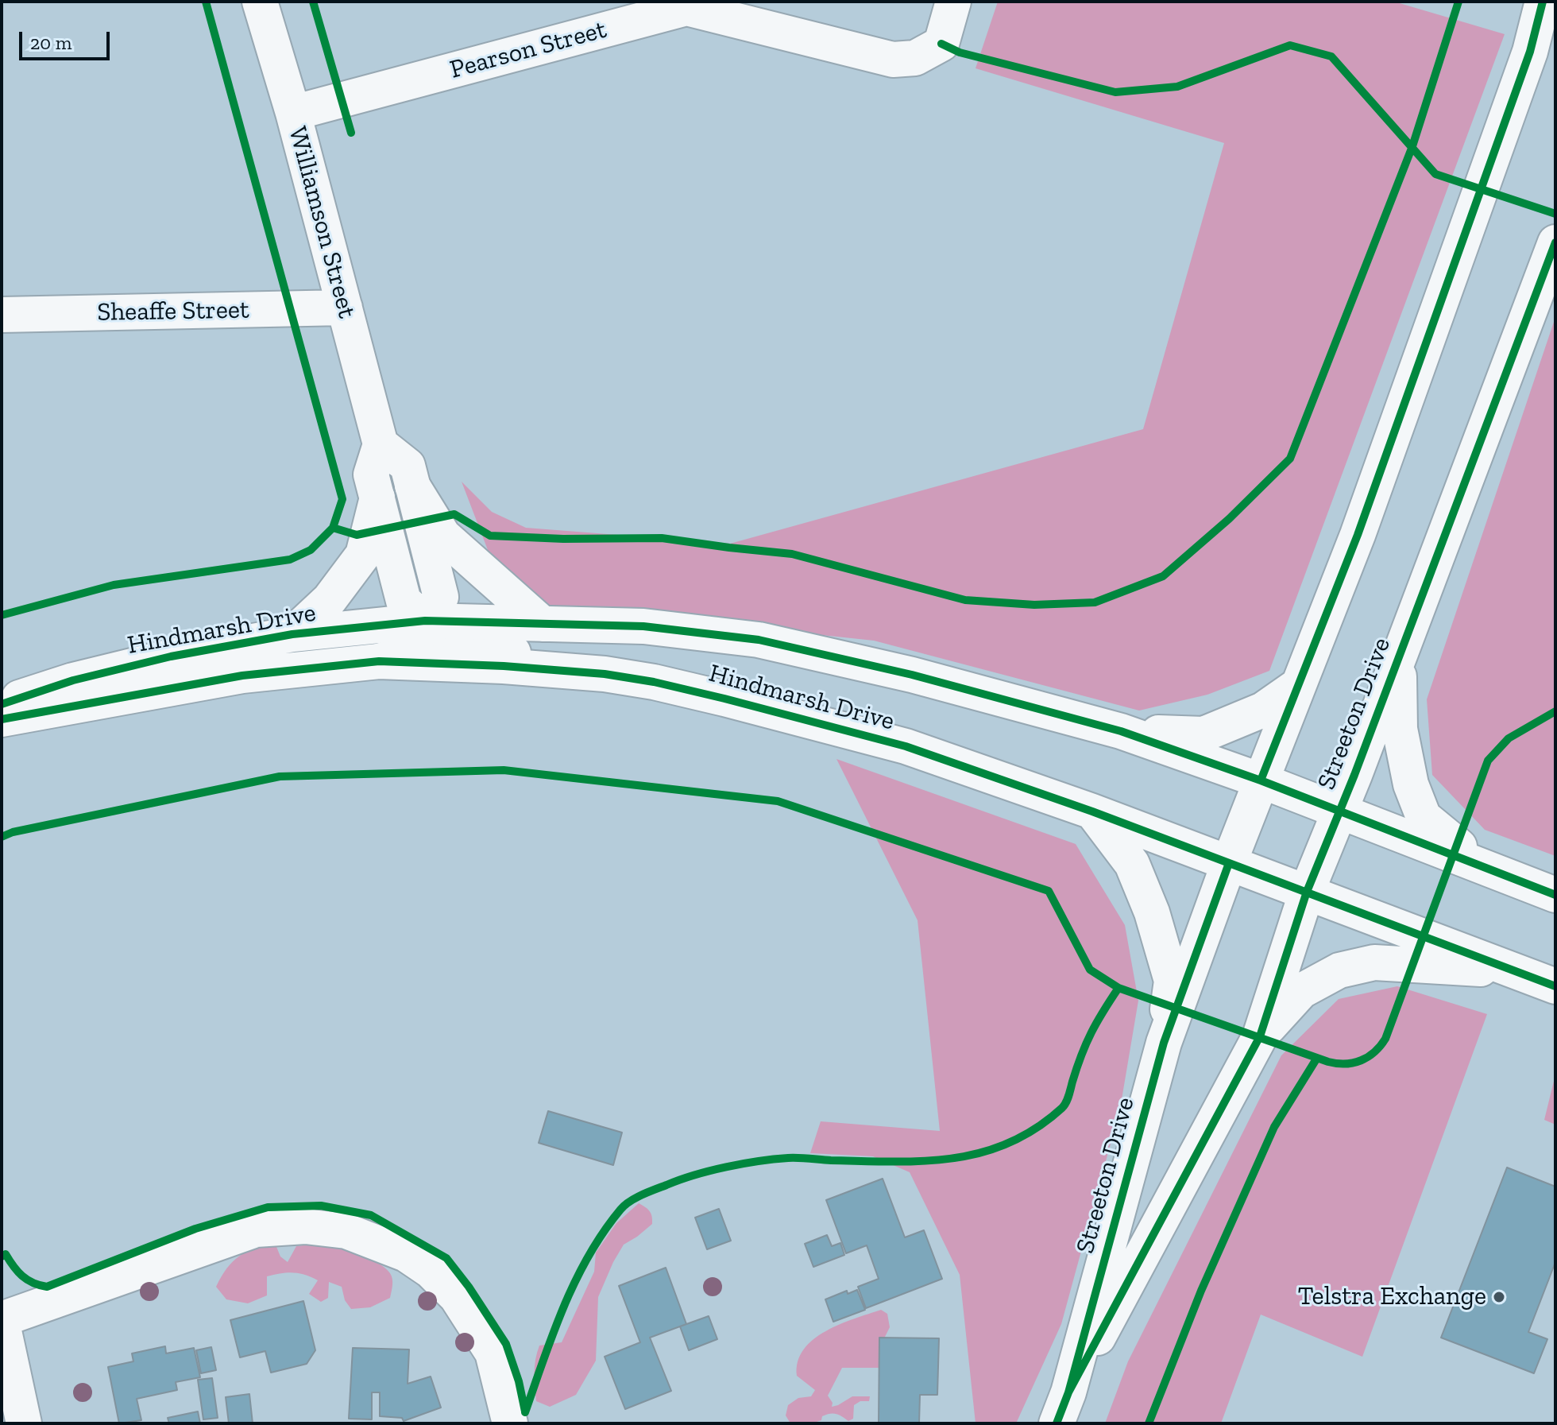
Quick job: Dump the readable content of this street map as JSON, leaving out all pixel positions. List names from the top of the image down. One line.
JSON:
{"streets":{"main road":["Pearson Street","Williamson Street","Sheaffe Street","Hindmarsh Drive","Streeton Drive"]},"crossings":[["Pearson Street","Williamson Street"],["Williamson Street","Sheaffe Street"],["Hindmarsh Drive","Streeton Drive"]],"places":["Telstra Exchange"],"scale_bar":"20 m"}
